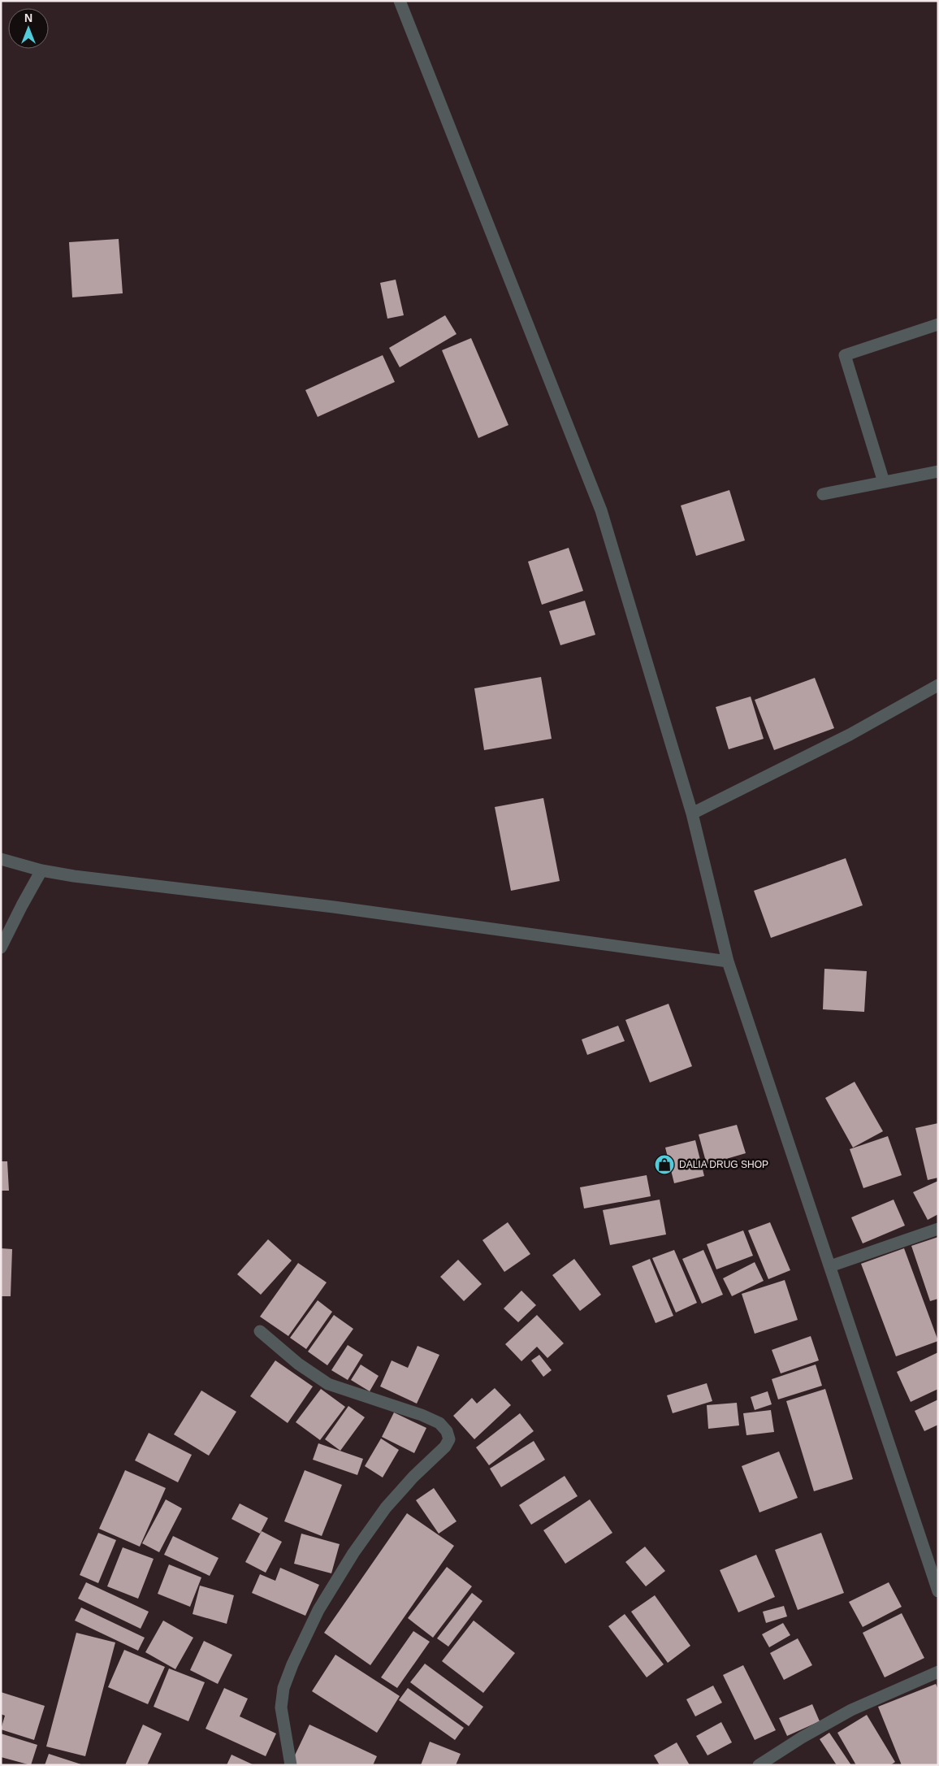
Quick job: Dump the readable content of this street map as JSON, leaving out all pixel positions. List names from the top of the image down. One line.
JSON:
{"places":{"shop":["DALIA DRUG SHOP"]},"north":"top"}
